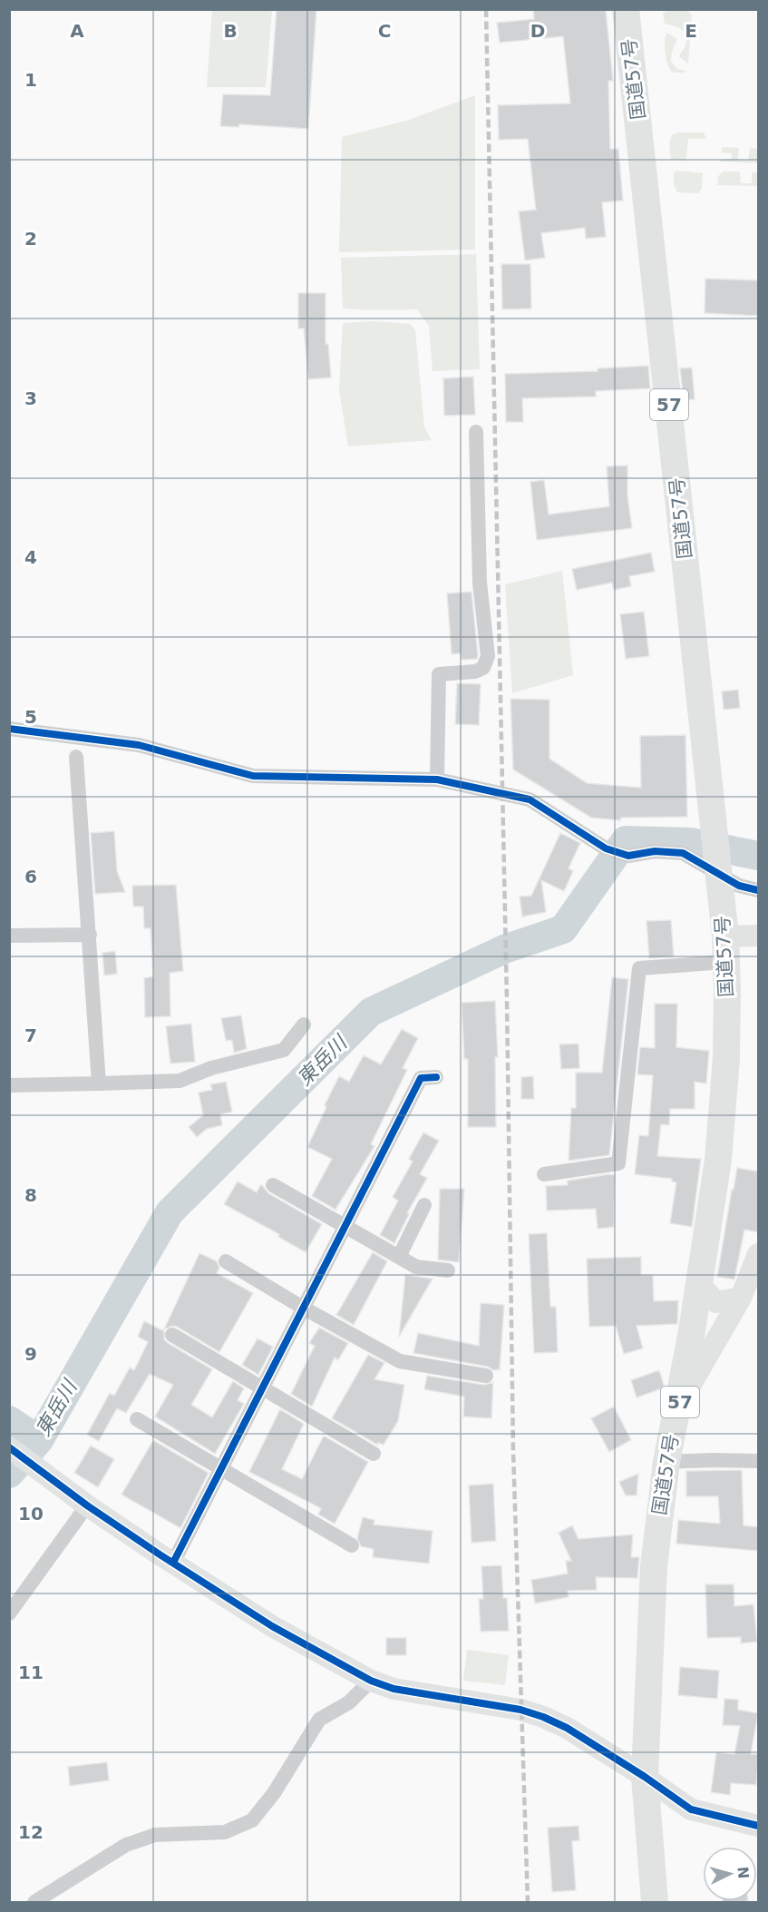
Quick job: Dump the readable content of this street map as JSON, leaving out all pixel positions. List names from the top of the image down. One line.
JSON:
{"streets":{"highway":["国道57号","57"]},"water":["東岳川"],"north":"right","grid":{"columns":["A","B","C","D","E"],"rows":["1","2","3","4","5","6","7","8","9","10","11","12"]}}
